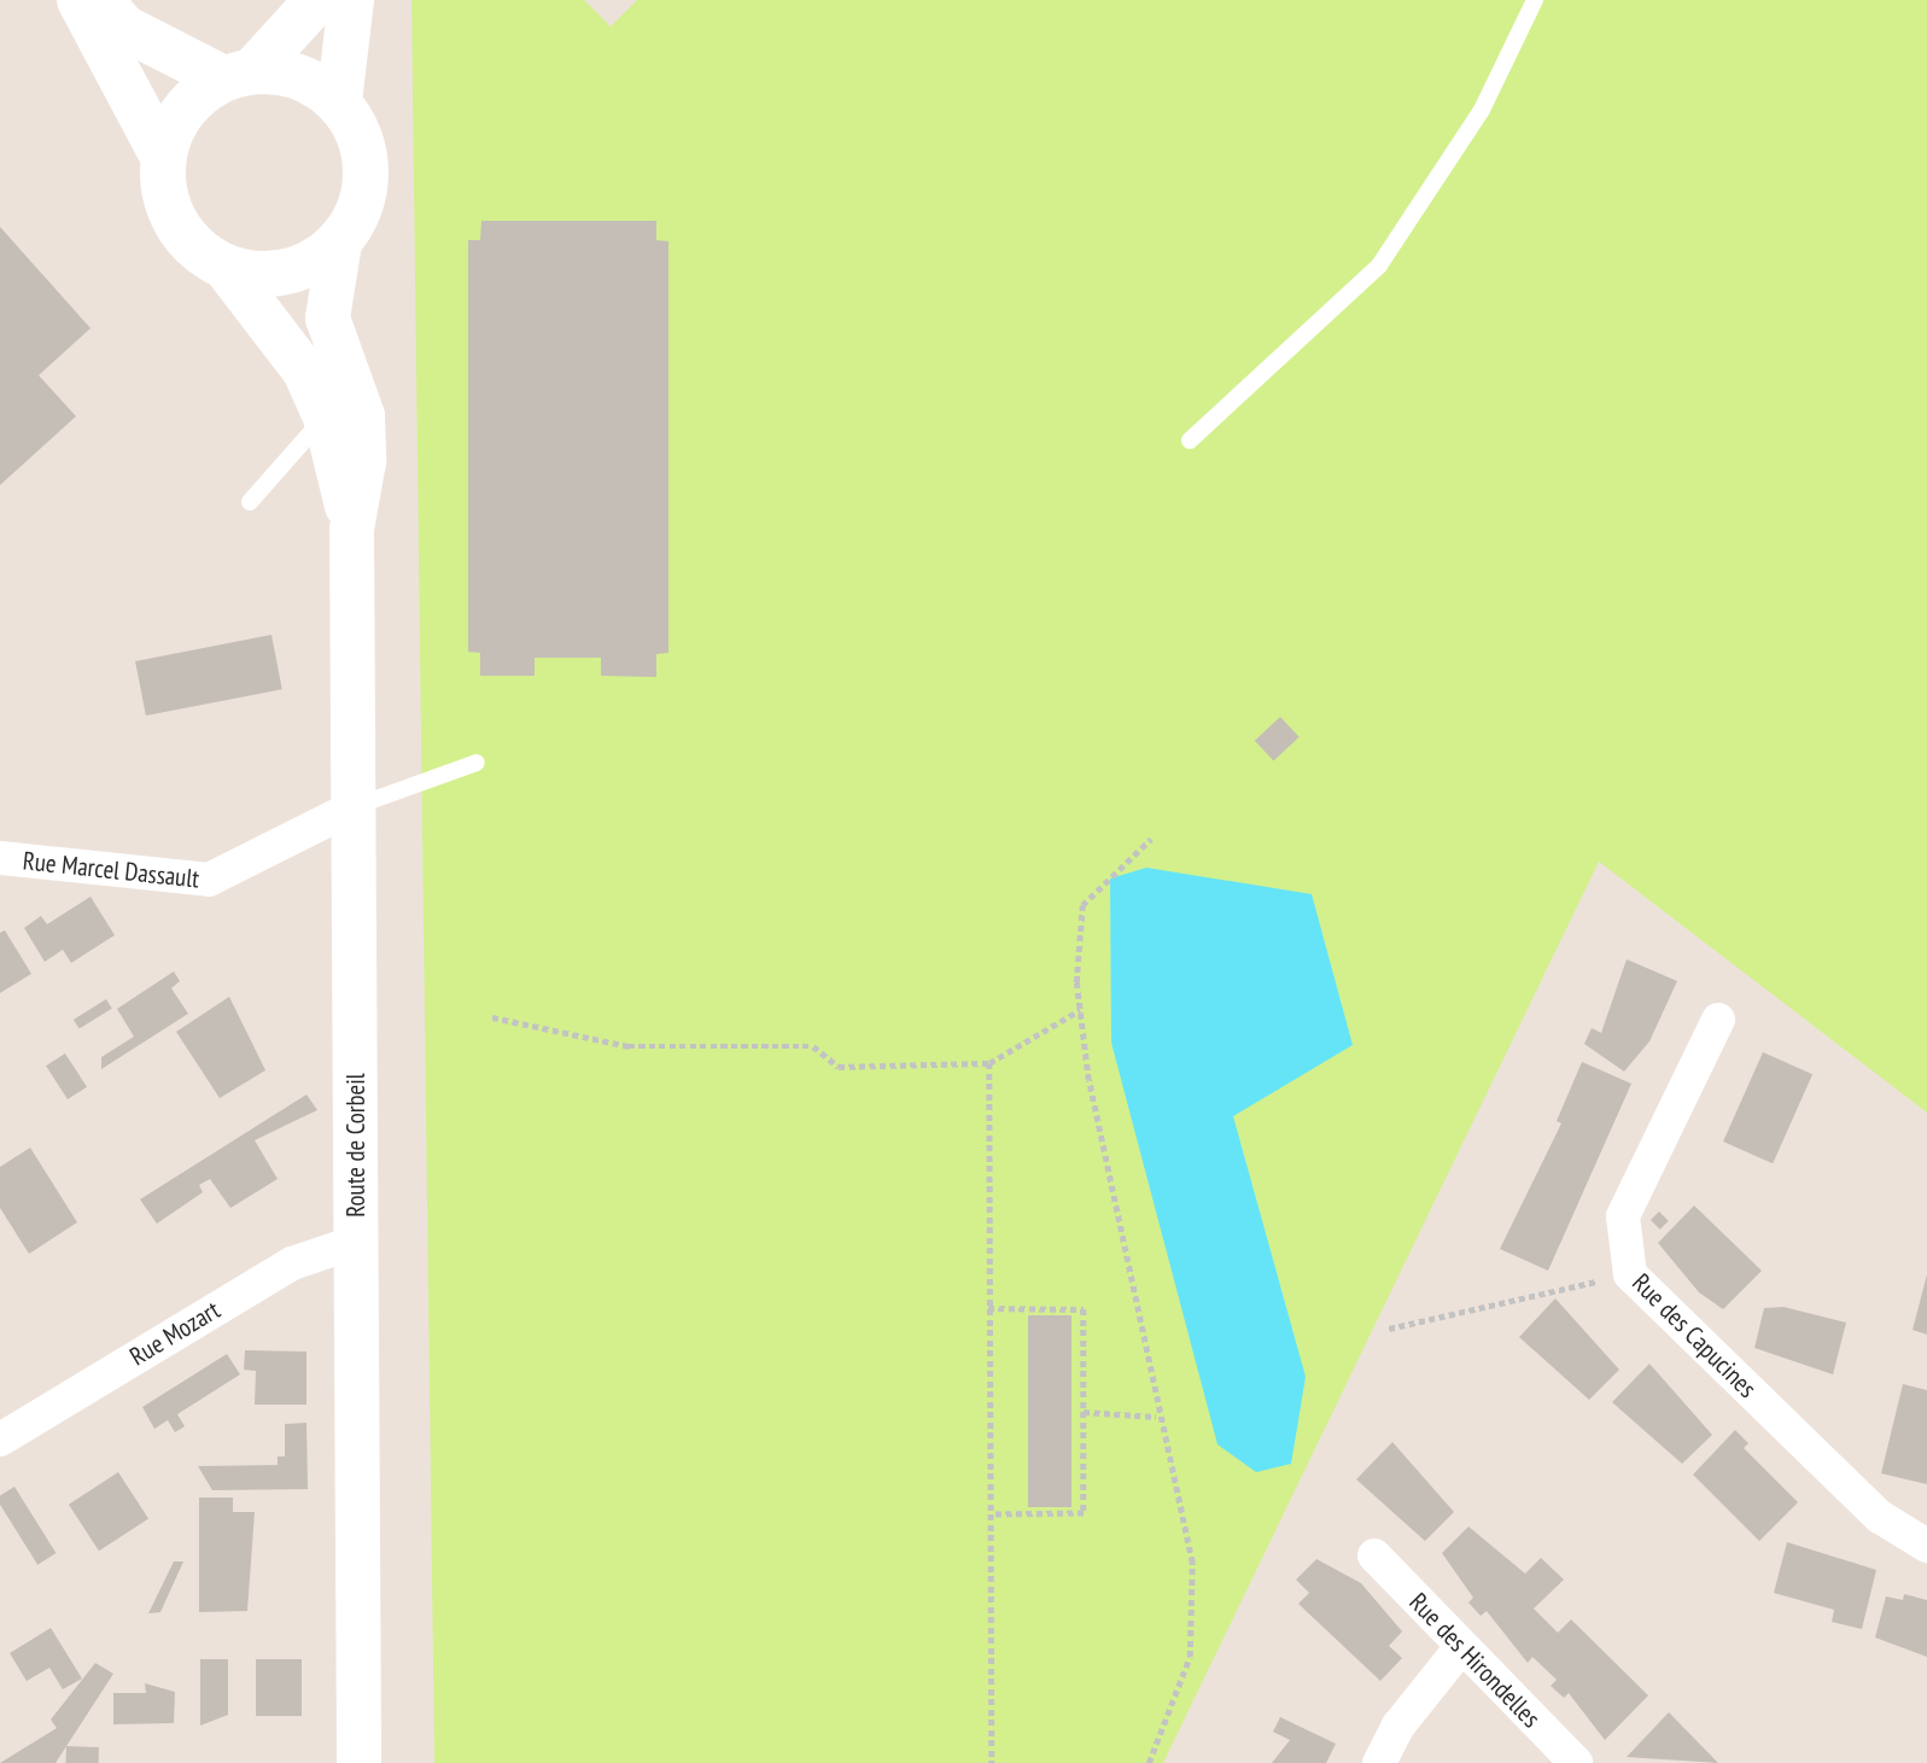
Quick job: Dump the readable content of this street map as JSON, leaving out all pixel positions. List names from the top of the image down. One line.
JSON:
{"streets":{"street":["Rue Marcel Dassault","Route de Corbeil","Rue Mozart","Rue des Capucines","Rue des Hirondelles"]},"crossings":[["Rue Marcel Dassault","Route de Corbeil"],["Route de Corbeil","Rue Mozart"]]}
